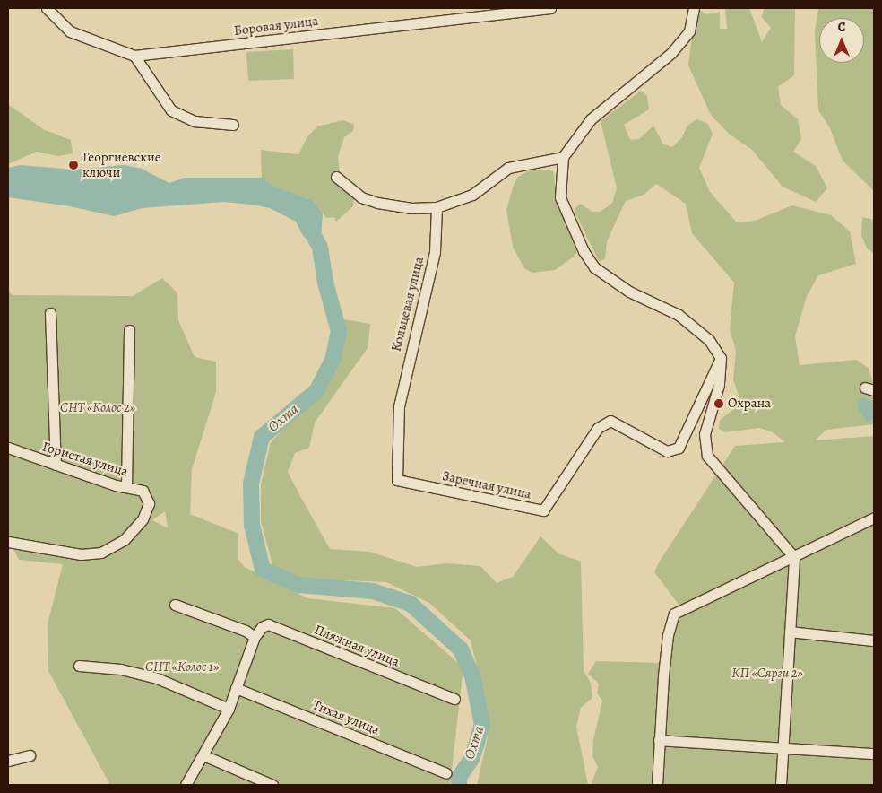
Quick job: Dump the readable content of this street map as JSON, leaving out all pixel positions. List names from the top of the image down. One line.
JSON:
{"streets":{"street":["Боровая улица","Кольцевая улица","Гористая улица","Заречная улица","Пляжная улица","Тихая улица"]},"crossings":[["Кольцевая улица","Заречная улица"]],"water":["Охта"],"parks":["СНТ «Колос 2»","СНТ «Колос 1»","КП «Сярги 2»"],"places":["Георгиевские ключи","Охрана"],"north":"top"}
